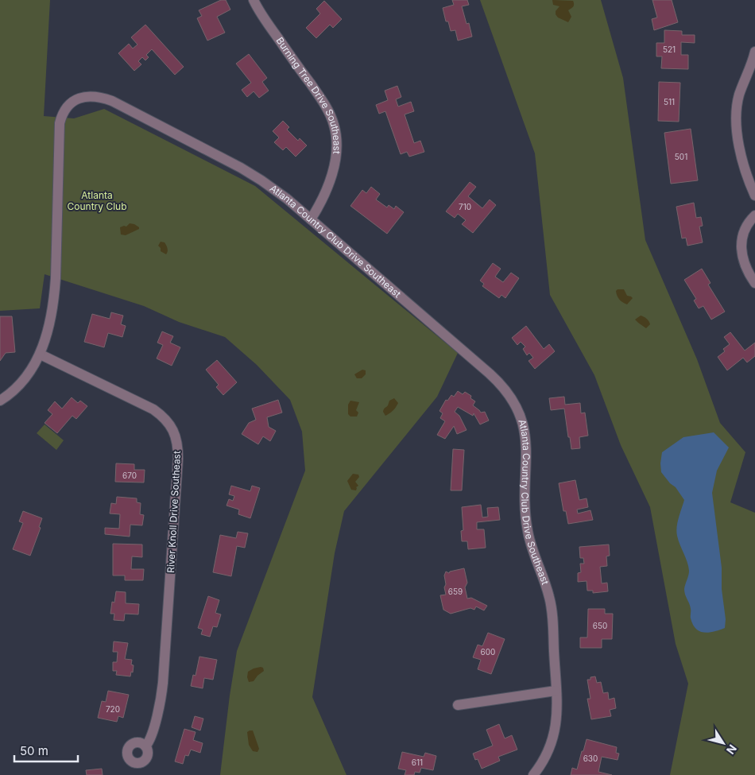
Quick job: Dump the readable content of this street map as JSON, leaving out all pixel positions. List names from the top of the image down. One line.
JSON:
{"streets":{"street":["Burning Tree Drive Southeast","Atlanta Country Club Drive Southeast","River Knoll Drive Southeast"]},"crossings":[["Burning Tree Drive Southeast","Atlanta Country Club Drive Southeast"],["Atlanta Country Club Drive Southeast","River Knoll Drive Southeast"]],"parks":["Atlanta Country Club"],"house_numbers":["521","511","501","710","670","659","650","600","720","630","611"],"scale_bar":"50 m","north":"bottom right"}
